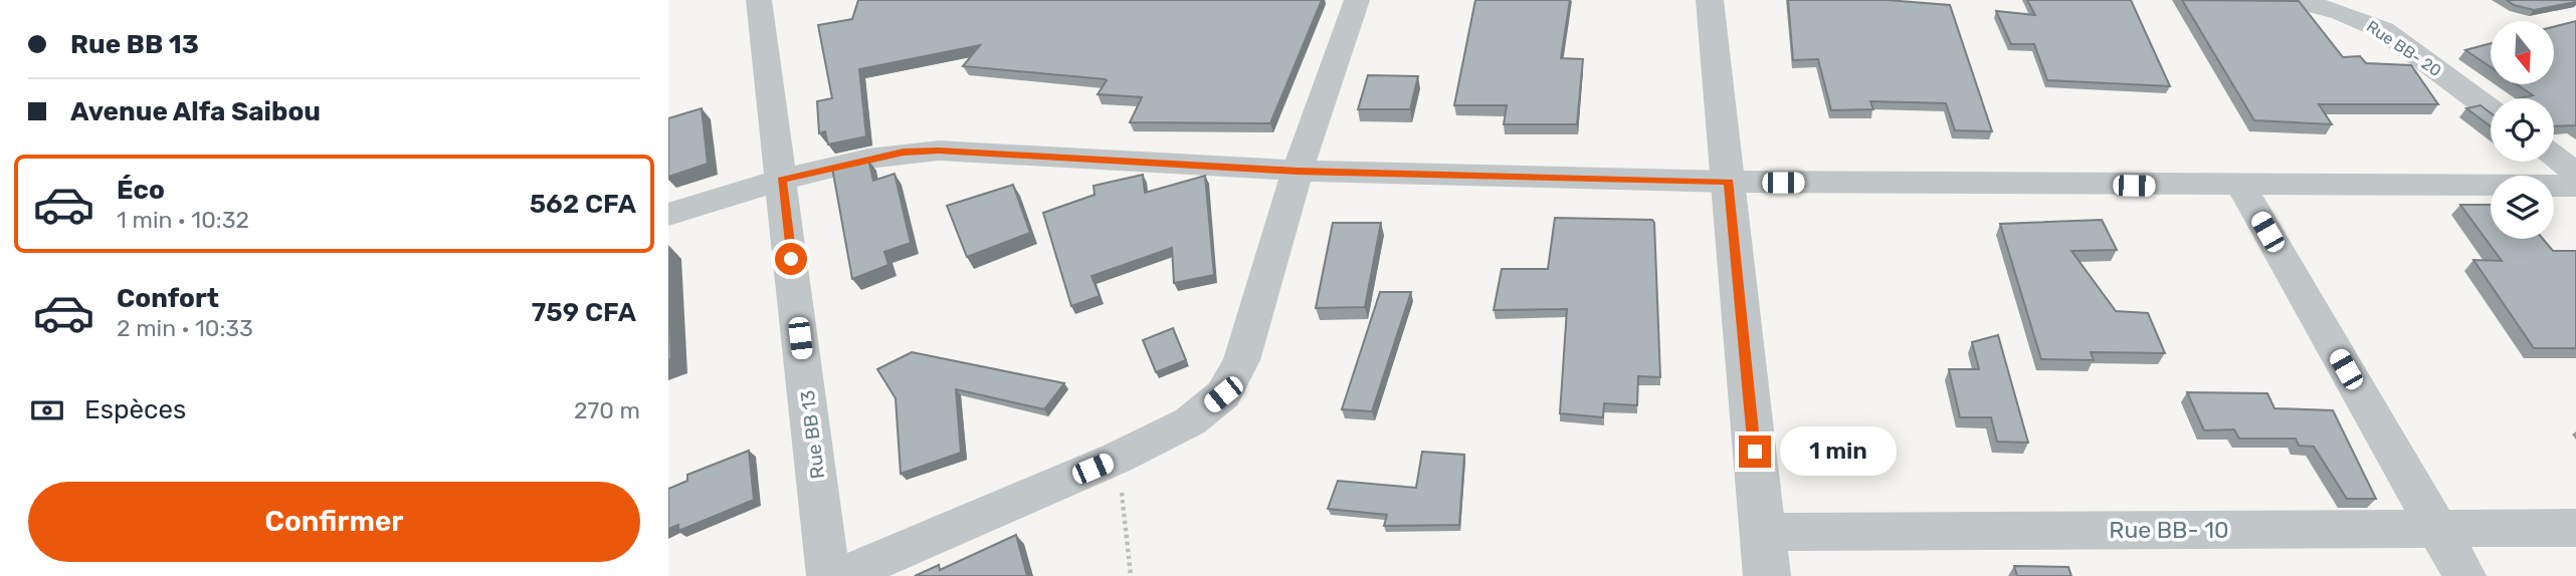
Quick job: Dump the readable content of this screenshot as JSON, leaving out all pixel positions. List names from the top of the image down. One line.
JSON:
{"streets":{"street":["Rue BB- 20","Rue BB 13","Rue BB- 10"]},"north":"bottom","page":{"banner":["Rue BB 13","Avenue Alfa Saibou"],"list":[{"name":"Éco","note":"1 min · 10:32","value":"562 CFA"},{"name":"Confort","note":"2 min · 10:33","value":"759 CFA"}],"pay":["Espèces","270 m"],"bubble":"1 min","buttons":"Confirmer"}}
